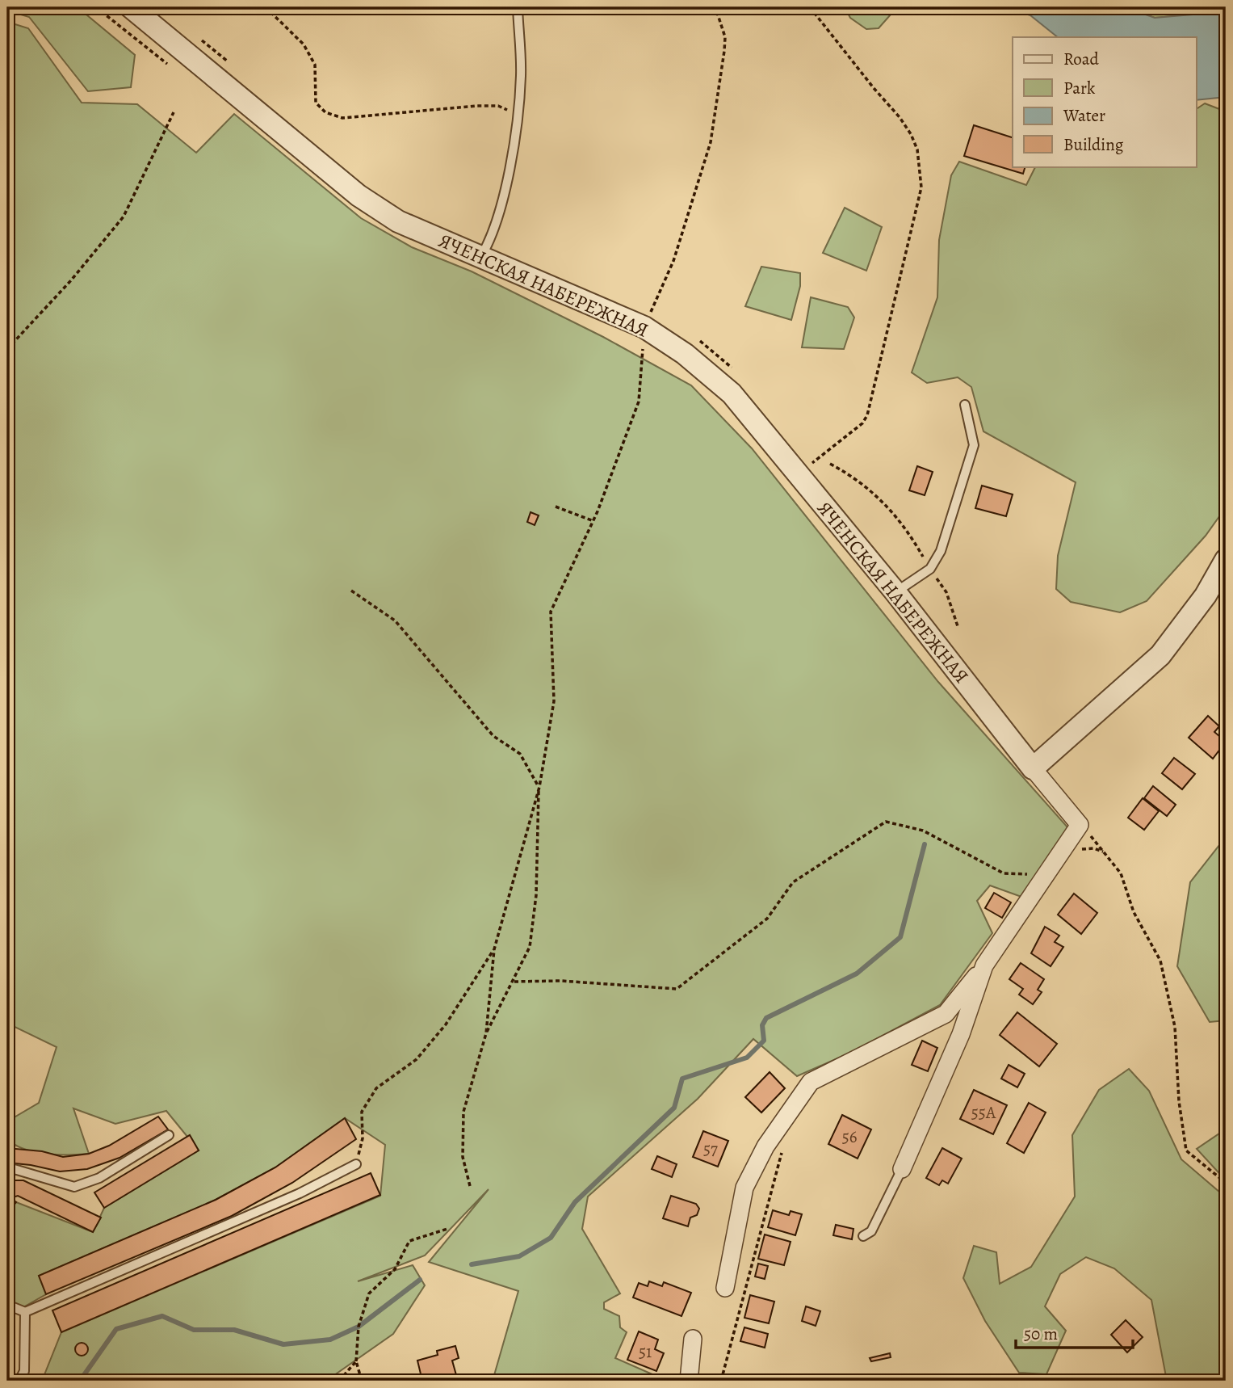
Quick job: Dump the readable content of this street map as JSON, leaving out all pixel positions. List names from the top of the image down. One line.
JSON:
{"streets":{"street":["ЯЧЕНСКАЯ НАБЕРЕЖНАЯ"]},"house_numbers":["55А","56","57","51"],"legend":["Road","Park","Water","Building"],"scale_bar":"50 m"}
